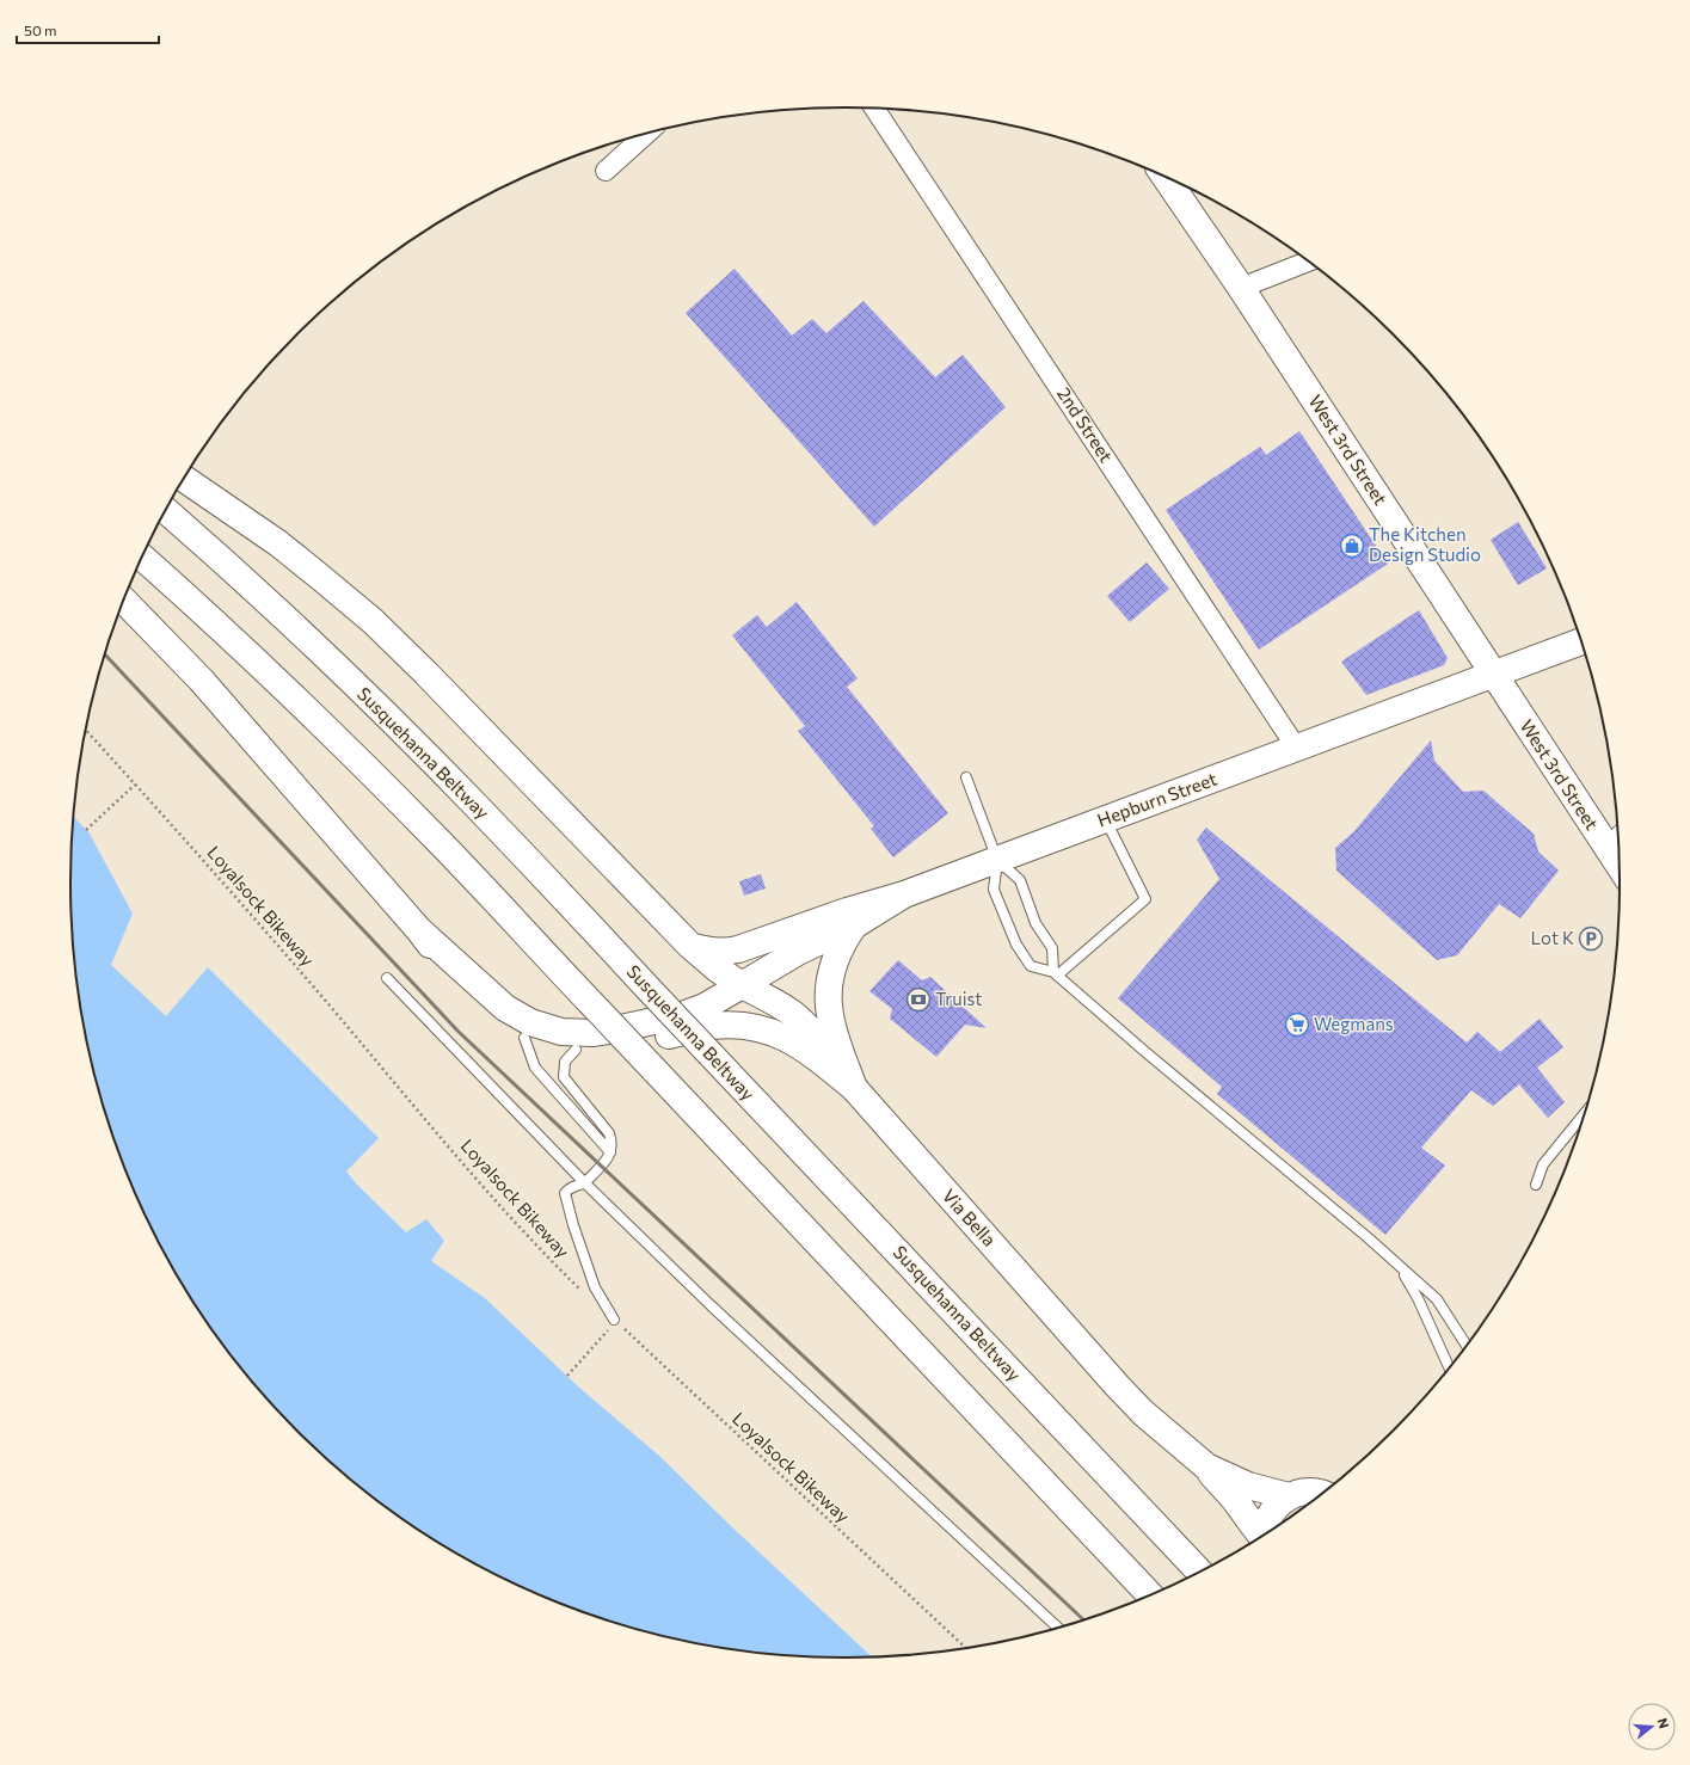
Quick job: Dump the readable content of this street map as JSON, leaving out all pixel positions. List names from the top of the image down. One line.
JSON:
{"streets":{"main road":["West 3rd Street","Susquehanna Beltway","Hepburn Street","Via Bella"],"street":["2nd Street"],"path":["Loyalsock Bikeway"]},"crossings":[["2nd Street","Hepburn Street"],["West 3rd Street","Hepburn Street"],["Hepburn Street","Via Bella"]],"places":{"shop":["The Kitchen Design Studio"],"parking":["Lot K"],"bank":["Truist"],"supermarket":["Wegmans"]},"scale_bar":"50 m","north":"right"}
